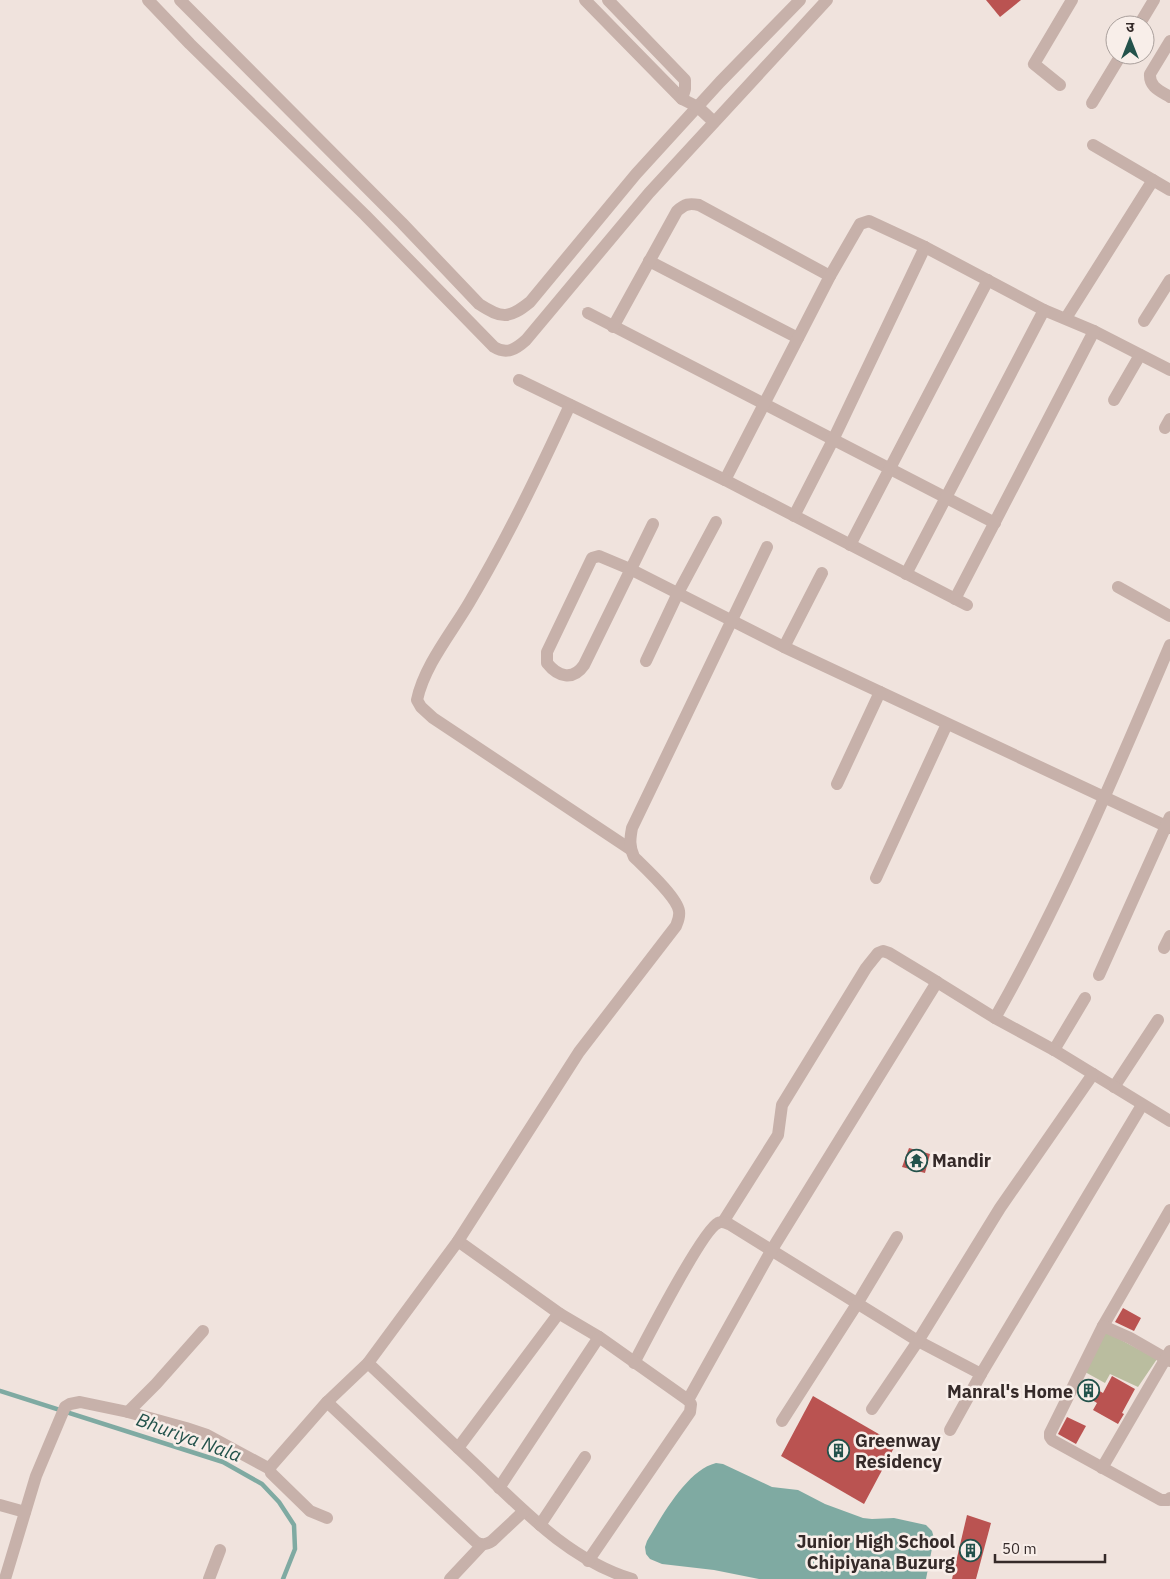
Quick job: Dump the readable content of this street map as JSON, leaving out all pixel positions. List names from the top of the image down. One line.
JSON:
{"water":["Bhuriya Nala"],"places":{"temple":["Mandir"],"building":["Manral's Home","Greenway Residency","Junior High School Chipiyana Buzurg"]},"scale_bar":"50 m","north":"top"}
